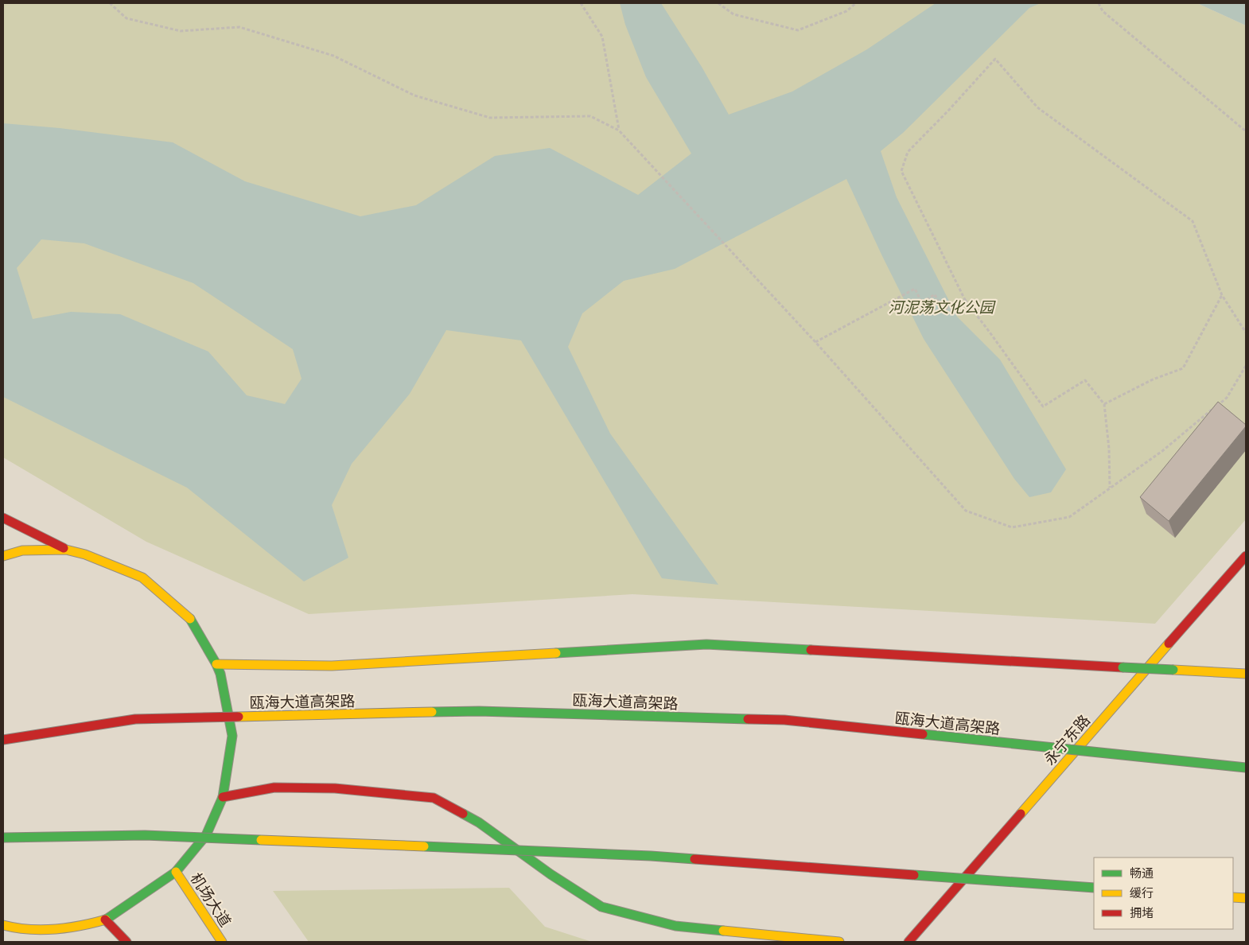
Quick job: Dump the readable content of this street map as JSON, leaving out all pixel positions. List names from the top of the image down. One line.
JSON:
{"streets":{"main road":["瓯海大道高架路","永宁东路","机场大道"]},"parks":["河泥荡文化公园"],"legend":["畅通","缓行","拥堵"]}
